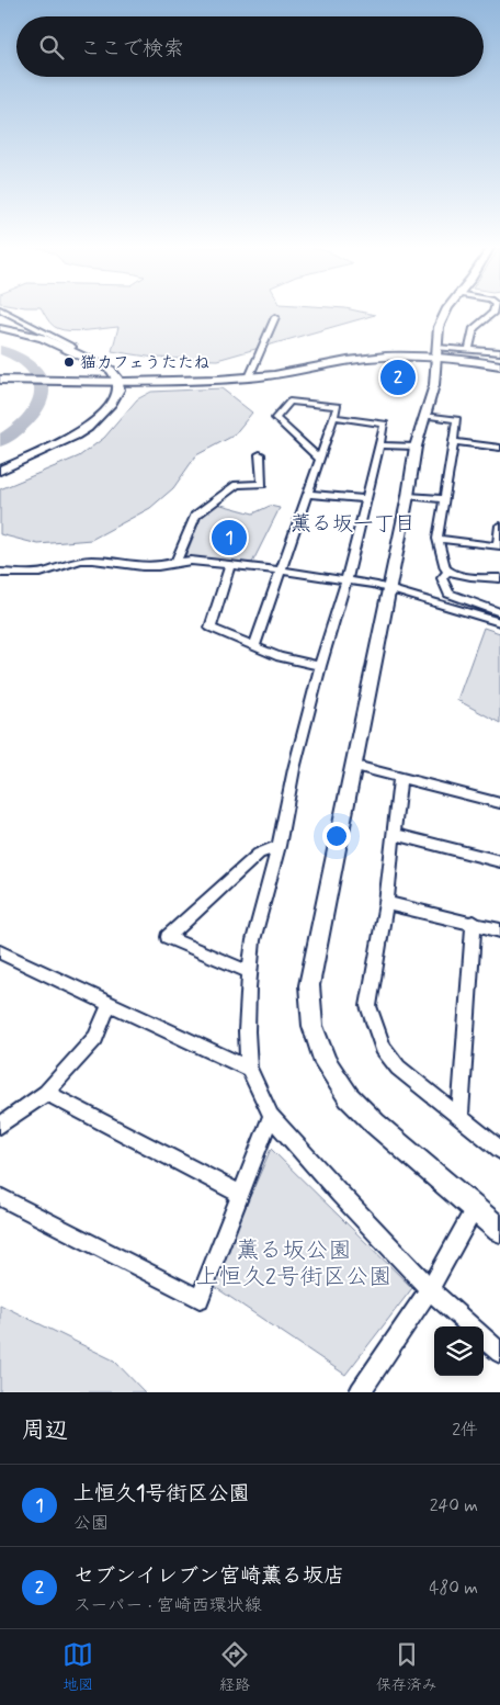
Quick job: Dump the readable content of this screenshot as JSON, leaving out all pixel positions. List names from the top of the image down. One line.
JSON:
{"districts":["薫る坂一丁目"],"parks":["薫る坂公園 上恒久2号街区公園"],"places":["猫カフェうたたね"],"page":{"search":"ここで検索","pins":["2","1"],"heading":["周辺","2件"],"list":[{"mark":"1","name":"上恒久1号街区公園","note":"公園","value":"240 m"},{"mark":"2","name":"セブンイレブン宮崎薫る坂店","note":"スーパー · 宮崎西環状線","value":"480 m"}],"nav":["地図","経路","保存済み"]}}
